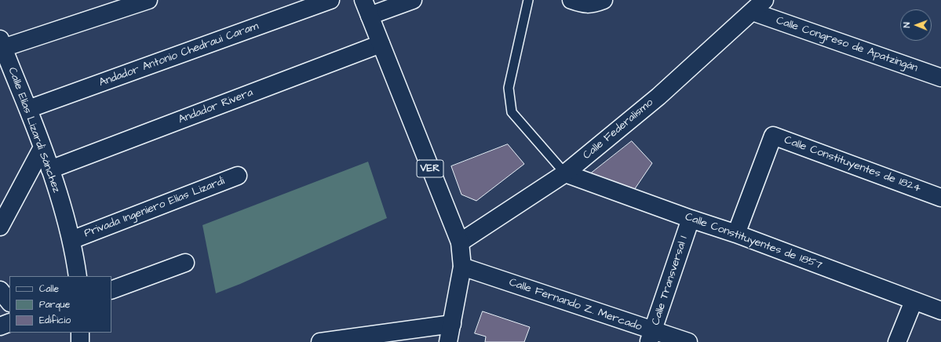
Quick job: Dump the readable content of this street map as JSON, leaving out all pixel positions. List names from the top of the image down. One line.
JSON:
{"streets":{"street":["Calle Congreso de Apatzingán","Andador Antonio Chedraui Caram","Andador Rivera","Calle Federalismo","Calle Elías Lizardi Sánchez","Calle Constituyentes de 1824","VER","Privada Ingeniero Elías Lizardi","Calle Constituyentes de 1857","Calle Transversal 1","Calle Fernando Z. Mercado"]},"crossings":[["Calle Congreso de Apatzingán","Calle Federalismo"],["Andador Antonio Chedraui Caram","Calle Elías Lizardi Sánchez"],["Andador Rivera","Calle Elías Lizardi Sánchez"],["Andador Rivera","VER"],["Calle Federalismo","VER"],["Calle Federalismo","Calle Constituyentes de 1857"],["Calle Elías Lizardi Sánchez","Privada Ingeniero Elías Lizardi"],["Calle Constituyentes de 1824","Calle Constituyentes de 1857"],["VER","Calle Fernando Z. Mercado"],["Calle Constituyentes de 1857","Calle Transversal 1"],["Calle Transversal 1","Calle Fernando Z. Mercado"]],"legend":["Calle","Parque","Edificio"],"north":"left"}
